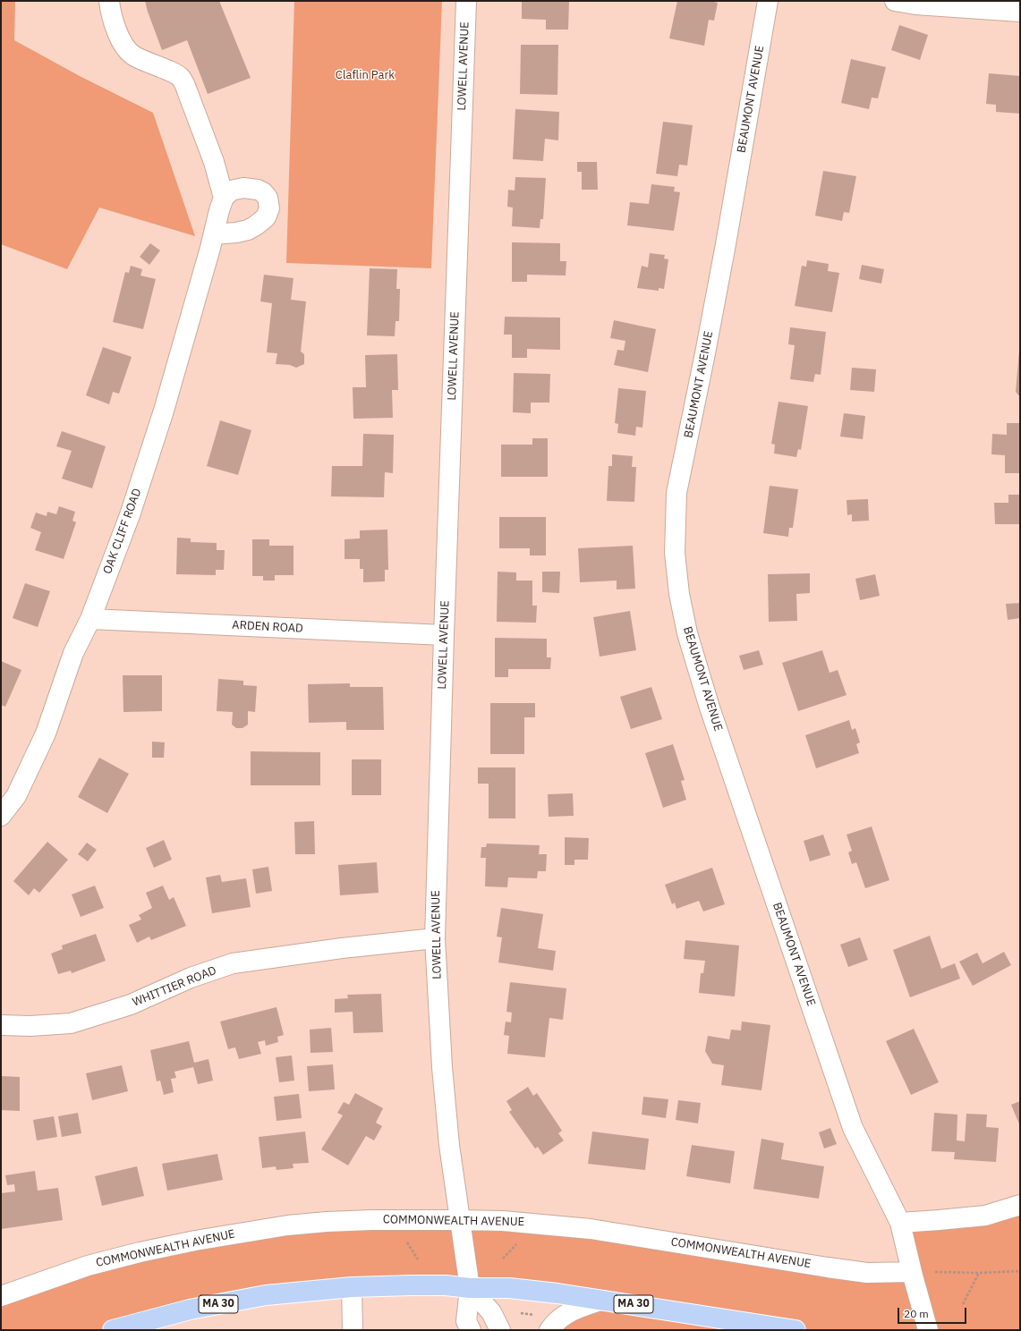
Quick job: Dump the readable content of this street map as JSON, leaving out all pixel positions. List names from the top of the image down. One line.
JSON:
{"streets":{"main road":["MA 30"],"street":["LOWELL AVENUE","BEAUMONT AVENUE","OAK CLIFF ROAD","ARDEN ROAD","WHITTIER ROAD","COMMONWEALTH AVENUE"]},"crossings":[["LOWELL AVENUE","ARDEN ROAD"],["LOWELL AVENUE","WHITTIER ROAD"],["LOWELL AVENUE","COMMONWEALTH AVENUE"],["LOWELL AVENUE","MA 30"],["BEAUMONT AVENUE","COMMONWEALTH AVENUE"],["OAK CLIFF ROAD","ARDEN ROAD"]],"parks":["Claflin Park"],"scale_bar":"20 m"}
